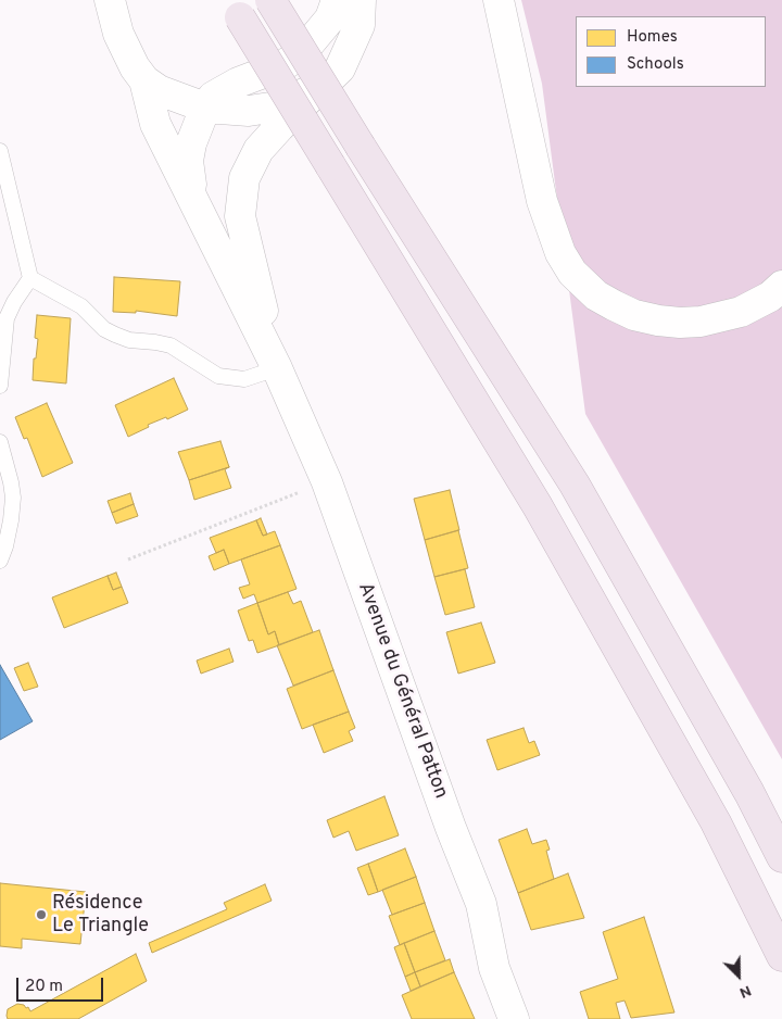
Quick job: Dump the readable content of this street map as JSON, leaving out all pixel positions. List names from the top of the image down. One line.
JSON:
{"streets":{"street":["Avenue du Général Patton"]},"places":["Résidence Le Triangle"],"legend":["Homes","Schools"],"scale_bar":"20 m","north":"bottom right"}
